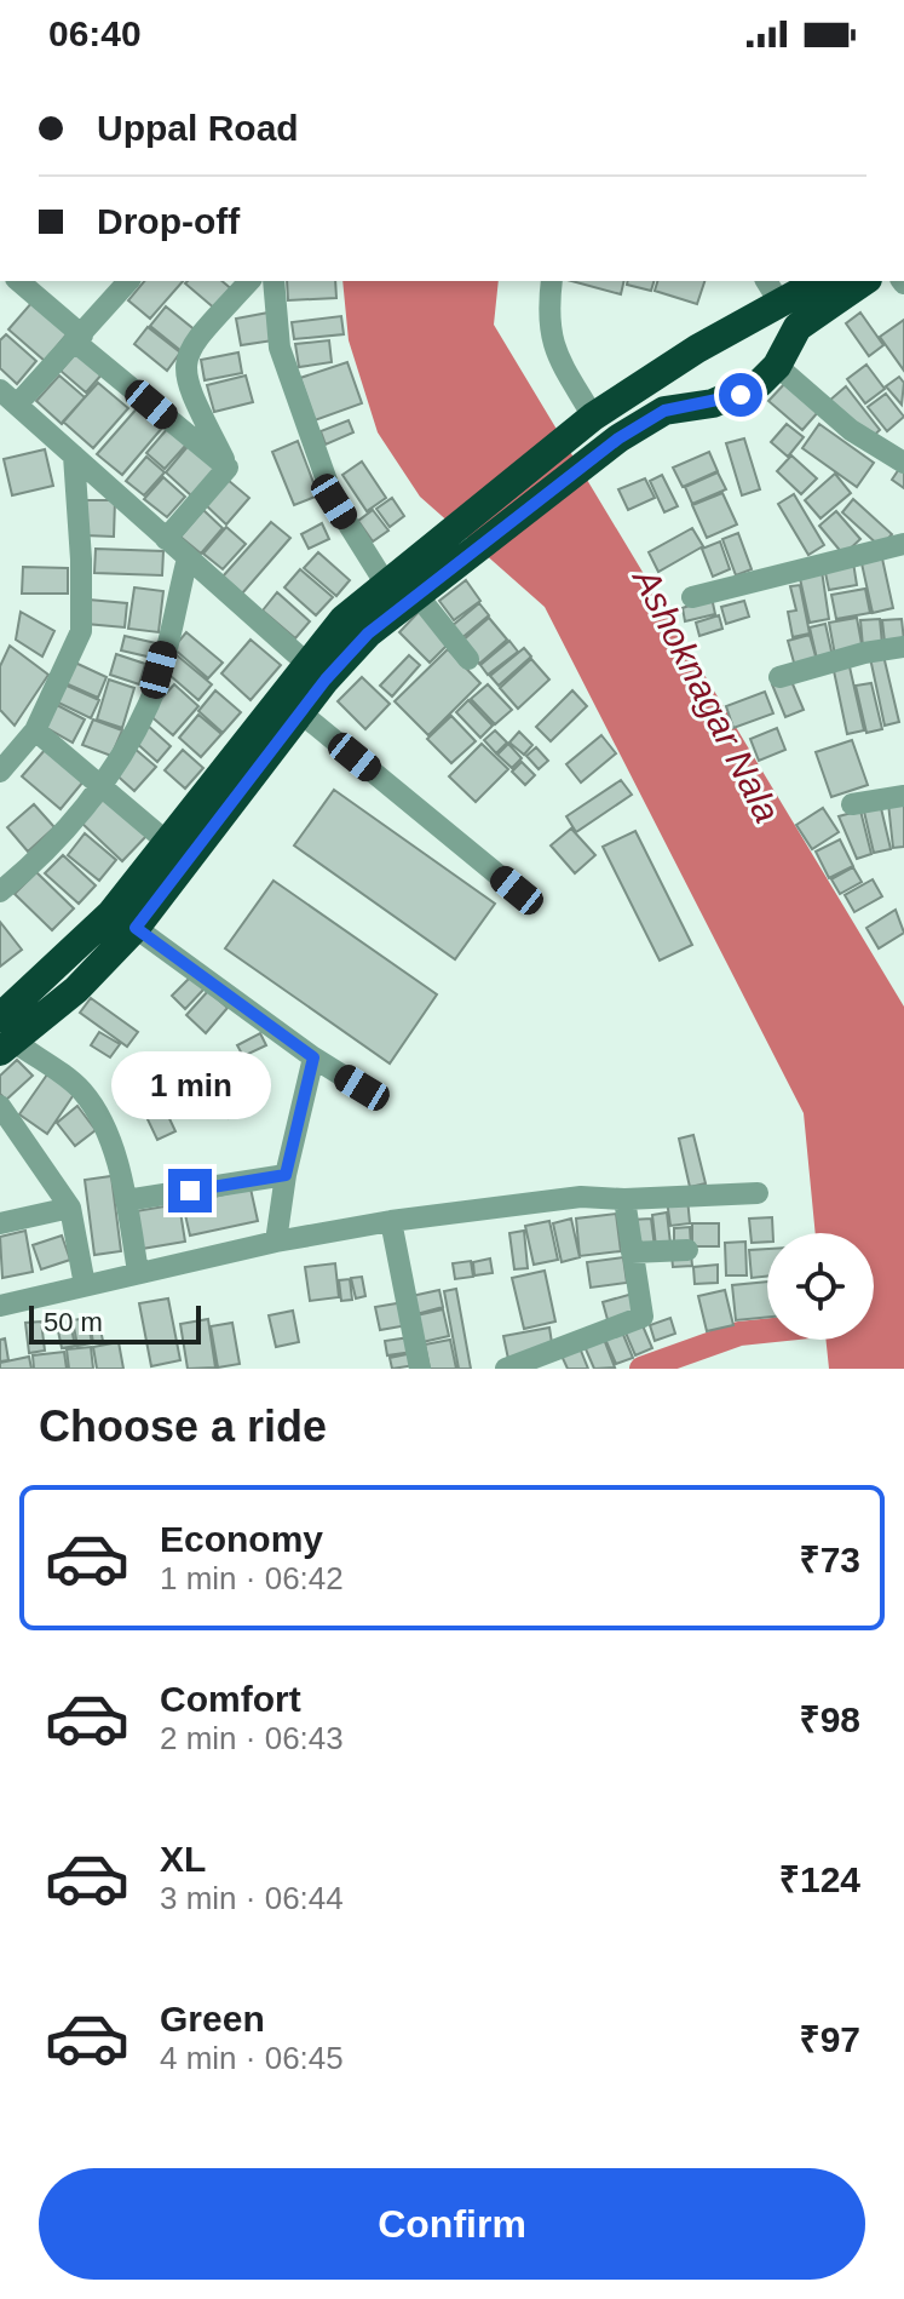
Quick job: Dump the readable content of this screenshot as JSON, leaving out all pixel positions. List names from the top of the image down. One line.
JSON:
{"water":["Ashoknagar Nala"],"scale_bar":"50 m","page":{"status":"06:40","banner":["Uppal Road","Drop-off"],"bubble":"1 min","scale":"50 m","heading":"Choose a ride","list":[{"name":"Economy","note":"1 min · 06:42","value":"₹73"},{"name":"Comfort","note":"2 min · 06:43","value":"₹98"},{"name":"XL","note":"3 min · 06:44","value":"₹124"},{"name":"Green","note":"4 min · 06:45","value":"₹97"}],"buttons":"Confirm"}}
